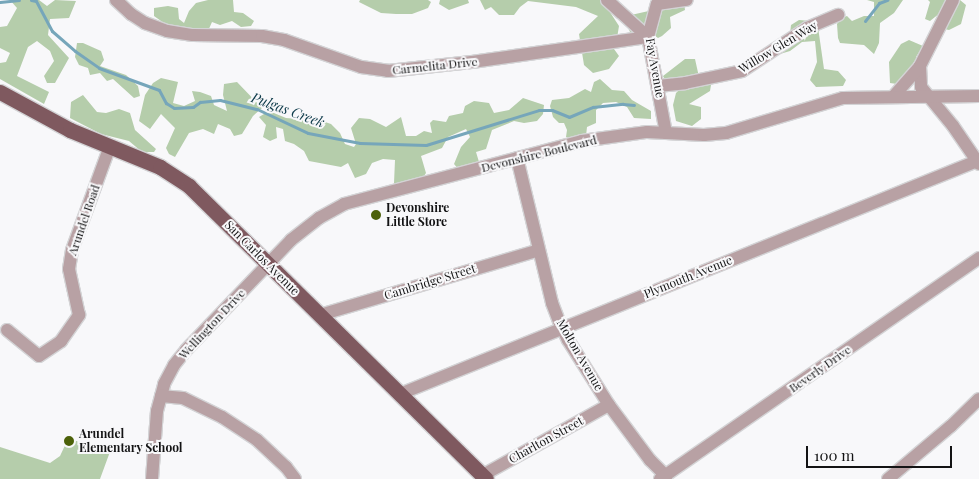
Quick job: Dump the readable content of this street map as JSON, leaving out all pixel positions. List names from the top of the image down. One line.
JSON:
{"streets":{"main road":["San Carlos Avenue"],"street":["Willow Glen Way","Carmelita Drive","Fay Avenue","Devonshire Boulevard","Arundel Road","Plymouth Avenue","Cambridge Street","Wellington Drive","Molton Avenue","Beverly Drive","Charlton Street"]},"crossings":[["Willow Glen Way","Fay Avenue"],["Carmelita Drive","Fay Avenue"],["Fay Avenue","Devonshire Boulevard"],["Devonshire Boulevard","San Carlos Avenue"],["Devonshire Boulevard","Wellington Drive"],["Devonshire Boulevard","Molton Avenue"],["Arundel Road","San Carlos Avenue"],["San Carlos Avenue","Plymouth Avenue"],["San Carlos Avenue","Cambridge Street"],["San Carlos Avenue","Wellington Drive"],["San Carlos Avenue","Charlton Street"],["Plymouth Avenue","Molton Avenue"],["Cambridge Street","Molton Avenue"],["Molton Avenue","Beverly Drive"],["Molton Avenue","Charlton Street"]],"water":["Pulgas Creek"],"places":["Devonshire Little Store","Arundel Elementary School"],"scale_bar":"100 m"}
